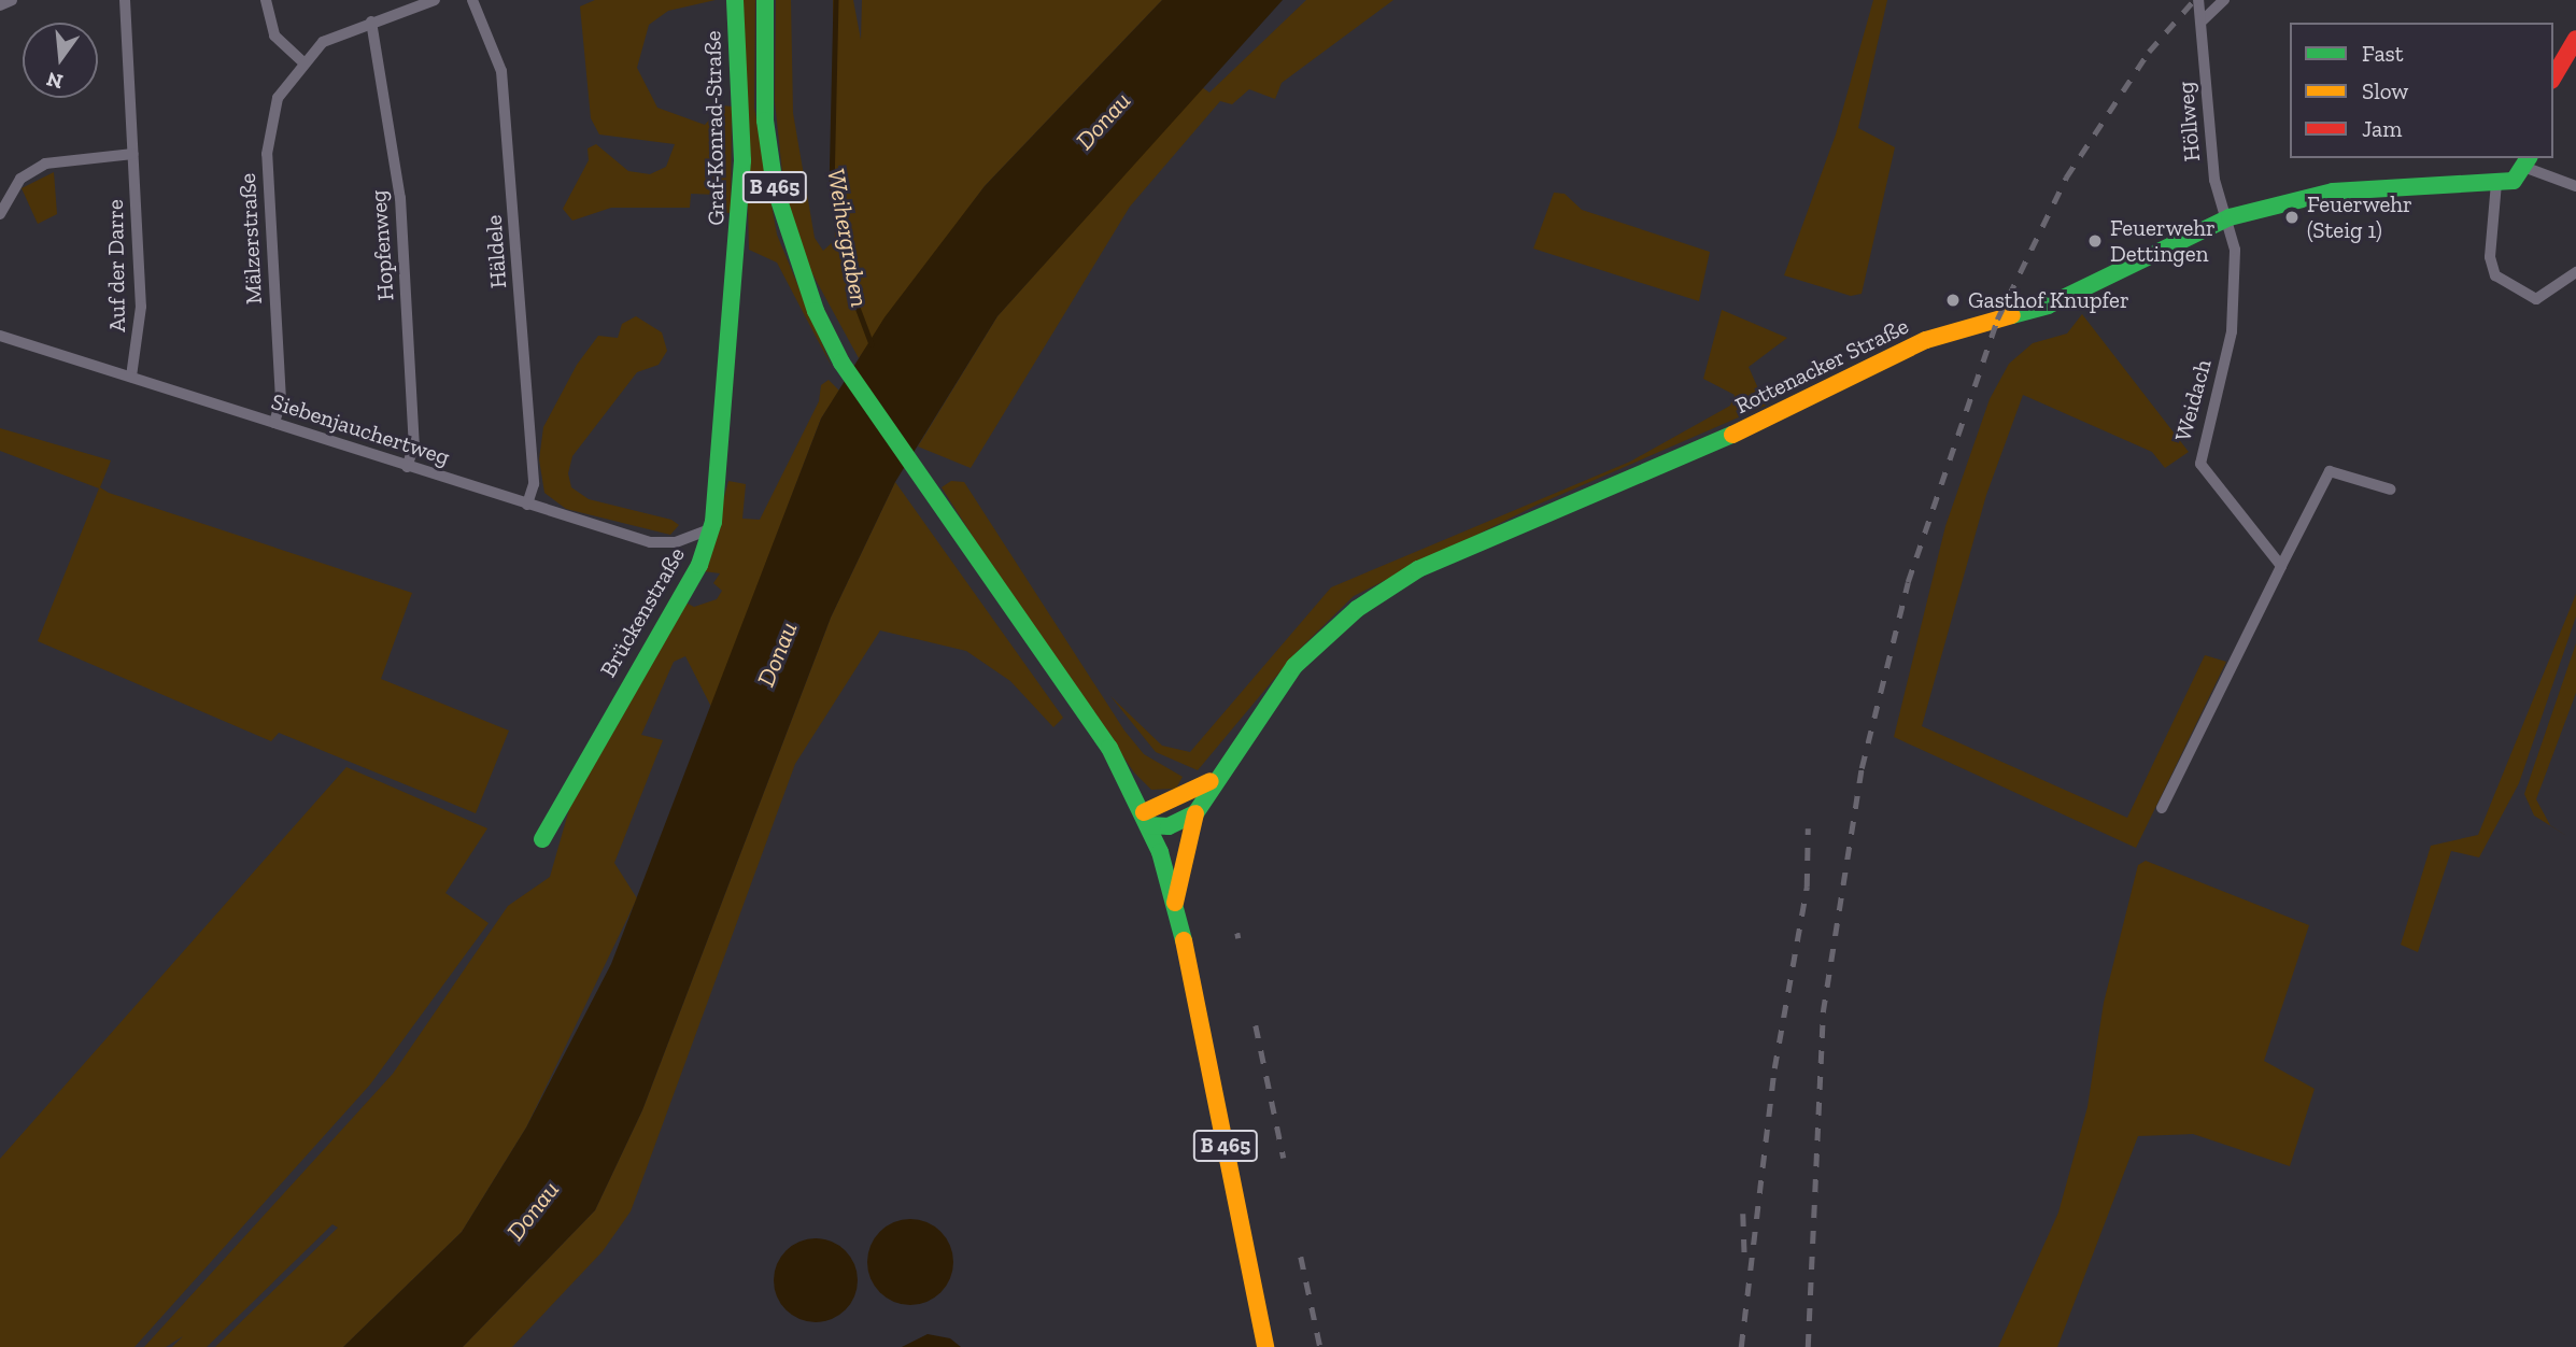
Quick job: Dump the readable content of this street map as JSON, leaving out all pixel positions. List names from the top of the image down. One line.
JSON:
{"streets":{"main road":["Graf-Konrad-Straße","B 465","Rottenacker Straße","Brückenstraße"],"street":["Höllweg","Mälzerstraße","Hopfenweg","Häldele","Auf der Darre","Weidach","Siebenjauchertweg"]},"crossings":[["Höllweg","Rottenacker Straße"],["Höllweg","Weidach"],["Graf-Konrad-Straße","Brückenstraße"],["B 465","Rottenacker Straße"],["Mälzerstraße","Hopfenweg"],["Mälzerstraße","Siebenjauchertweg"],["Hopfenweg","Siebenjauchertweg"],["Häldele","Siebenjauchertweg"],["Auf der Darre","Siebenjauchertweg"],["Rottenacker Straße","Weidach"],["Siebenjauchertweg","Brückenstraße"]],"water":["Donau","Weihergraben"],"places":["Feuerwehr (Steig 1)","Feuerwehr Dettingen","Gasthof Knupfer"],"legend":["Fast","Slow","Jam"],"north":"bottom"}
